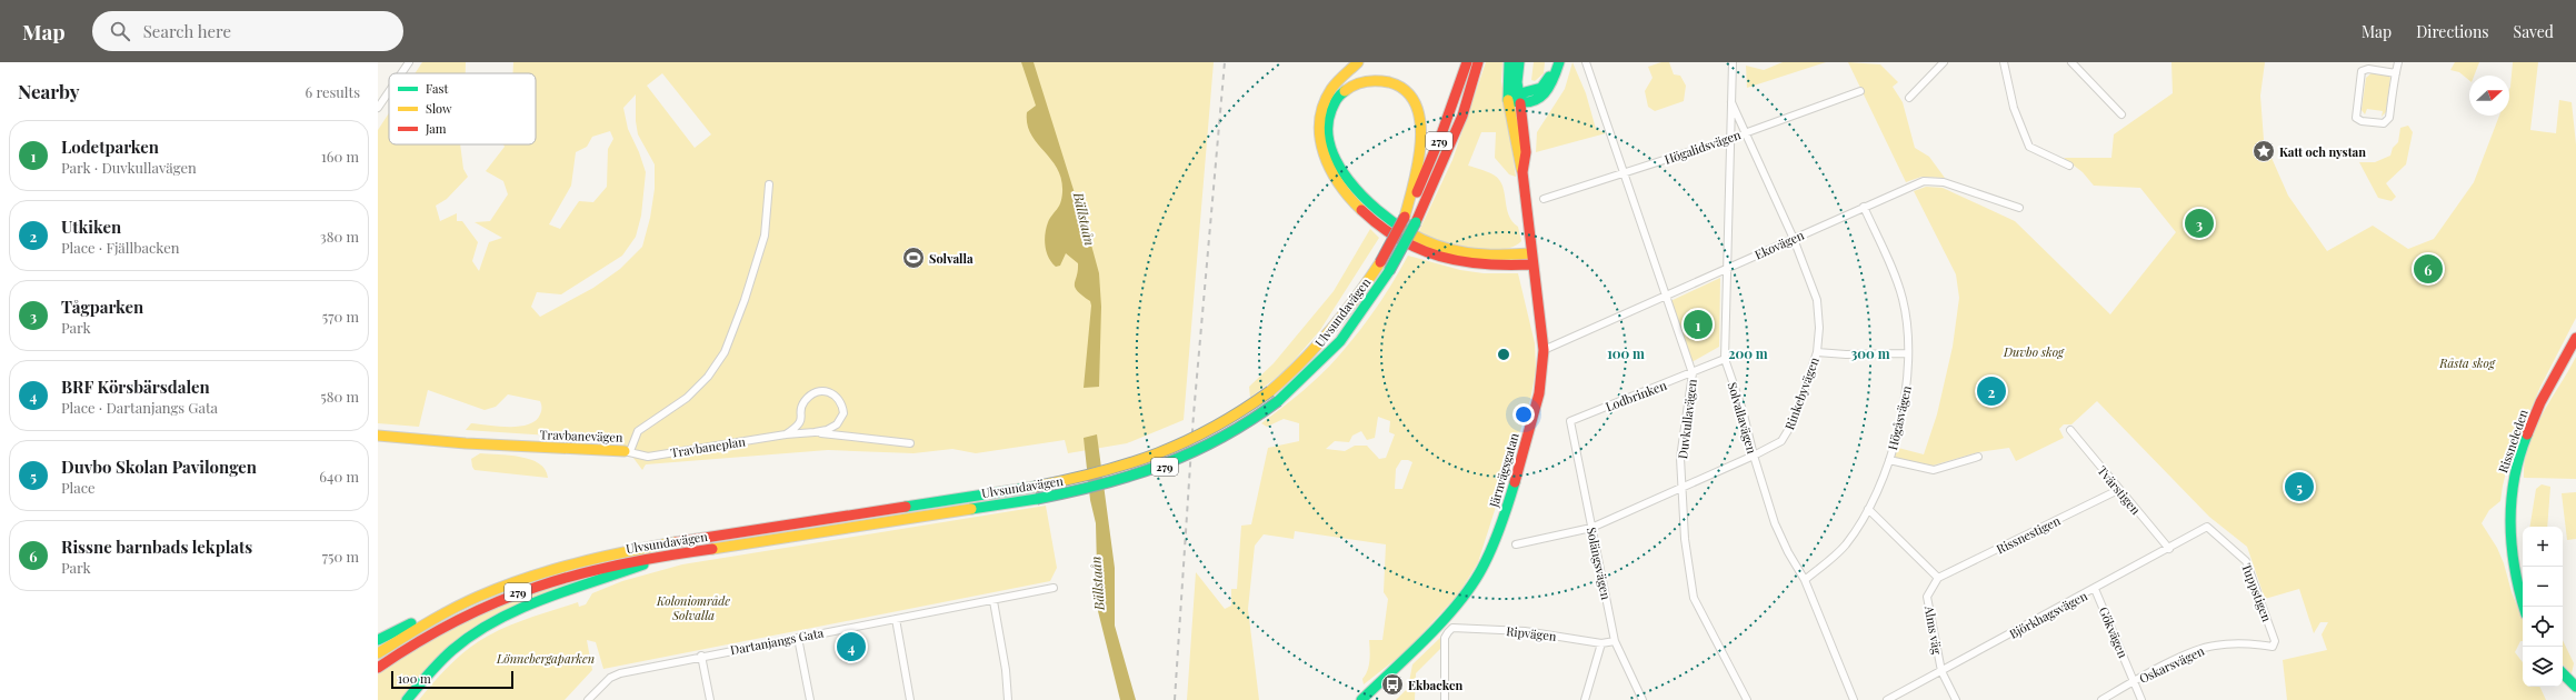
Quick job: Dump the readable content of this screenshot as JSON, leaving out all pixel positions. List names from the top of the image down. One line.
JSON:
{"streets":{"main road":["279","Ulvsundavägen","Travbanevägen","Rissneleden","Järnvägsgatan"],"street":["Högalidsvägen","Ekovägen","Rinkebyvägen","Lodbrinken","Solvallavägen","Högåsvägen","Duvkullavägen","Travbaneplan","Tvärstigen","Rissnestigen","Solängsvägen","Tuppstigen","Björkhagsvägen","Alms väg","Gökvägen","Ripvägen","Dartanjangs Gata","Oskarsvägen"]},"crossings":[["Högalidsvägen","Rinkebyvägen"],["Högalidsvägen","Solvallavägen"],["Högalidsvägen","Duvkullavägen"],["Ekovägen","Rinkebyvägen"],["Ekovägen","Solvallavägen"],["Ekovägen","Högåsvägen"],["Ekovägen","Duvkullavägen"],["Ekovägen","Järnvägsgatan"],["Rinkebyvägen","Solvallavägen"],["Rinkebyvägen","Duvkullavägen"],["Rinkebyvägen","Solängsvägen"],["Lodbrinken","Solvallavägen"],["Lodbrinken","Duvkullavägen"],["Lodbrinken","Solängsvägen"],["Solvallavägen","Högåsvägen"],["Travbanevägen","Travbaneplan"],["Tvärstigen","Rissnestigen"],["Tvärstigen","Björkhagsvägen"],["Rissnestigen","Alms väg"],["Solängsvägen","Ripvägen"],["Tuppstigen","Björkhagsvägen"],["Tuppstigen","Oskarsvägen"],["Björkhagsvägen","Alms väg"],["Björkhagsvägen","Gökvägen"],["Gökvägen","Oskarsvägen"]],"water":["Bällstaån"],"parks":["Duvbo skog","Råsta skog","Koloniområde Solvalla","Lönnebergaparken"],"places":{"place":["Katt och nystan"],"sports":["Solvalla"],"bus stop":["Ekbacken"]},"legend":["Fast","Slow","Jam"],"scale_bar":"100 m","north":"right","page":{"header":"Map","search":"Search here","nav":["Map","Directions","Saved"],"heading":["Nearby","6 results"],"list":[{"mark":"1","name":"Lodetparken","note":"Park · Duvkullavägen","value":"160 m"},{"mark":"2","name":"Utkiken","note":"Place · Fjällbacken","value":"380 m"},{"mark":"3","name":"Tågparken","note":"Park","value":"570 m"},{"mark":"4","name":"BRF Körsbärsdalen","note":"Place · Dartanjangs Gata","value":"580 m"},{"mark":"5","name":"Duvbo Skolan Pavilongen","note":"Place","value":"640 m"},{"mark":"6","name":"Rissne barnbads lekplats","note":"Park","value":"750 m"}],"pins":["3","6","1","2","5","4"],"map_buttons":["+","−"],"scale":"100 m"},"rings":["100 m","200 m","300 m"]}
